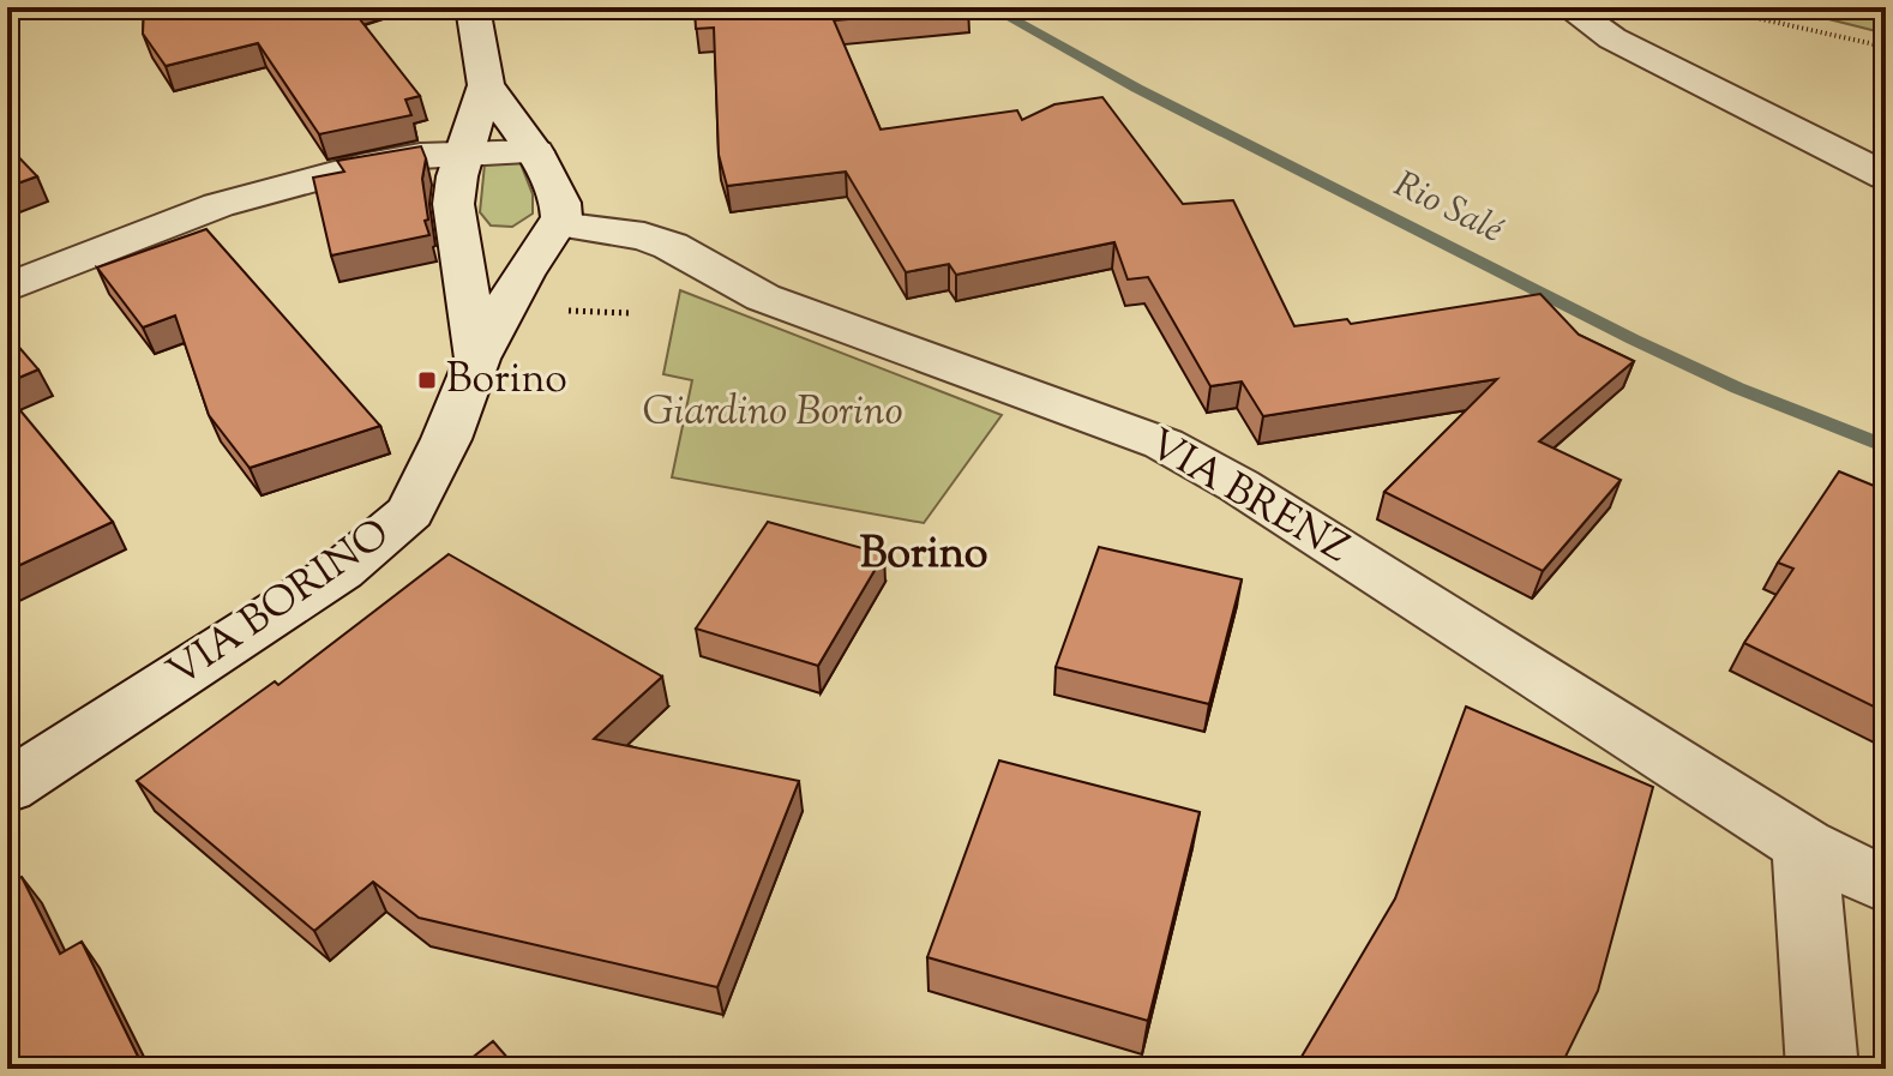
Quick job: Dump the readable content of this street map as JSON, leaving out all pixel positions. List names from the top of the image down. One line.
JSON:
{"streets":{"street":["VIA BRENZ","VIA BORINO"]},"crossings":[["VIA BRENZ","VIA BORINO"]],"districts":["Borino"],"water":["Rio Salé"],"parks":["Giardino Borino"],"places":{"transit":["Borino"]}}
